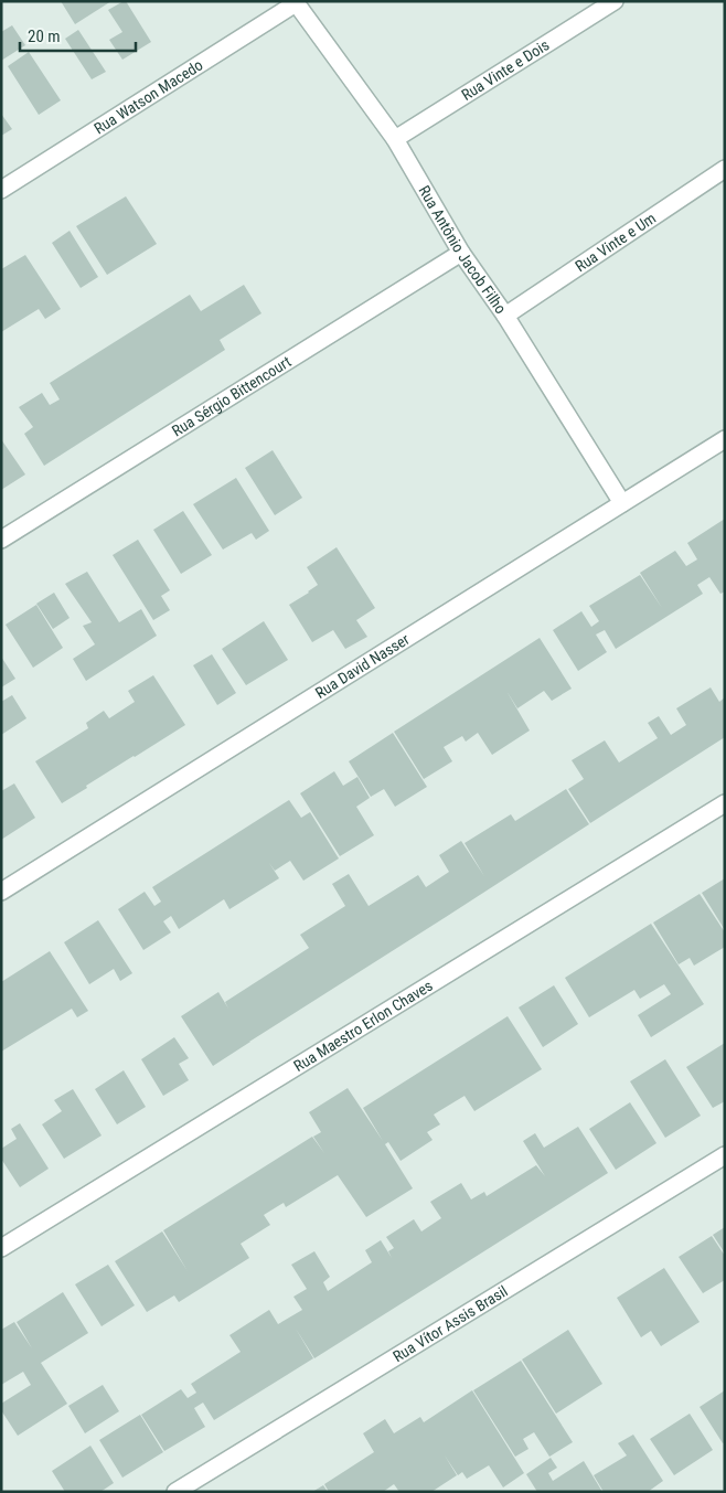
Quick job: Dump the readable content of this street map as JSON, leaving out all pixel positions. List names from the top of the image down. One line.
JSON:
{"streets":{"street":["Rua Vinte e Dois","Rua Watson Macedo","Rua Vinte e Um","Rua Antônio Jacob Filho","Rua Sérgio Bittencourt","Rua David Nasser","Rua Maestro Erlon Chaves","Rua Vítor Assis Brasil"]},"crossings":[["Rua Vinte e Dois","Rua Antônio Jacob Filho"],["Rua Watson Macedo","Rua Antônio Jacob Filho"],["Rua Vinte e Um","Rua Antônio Jacob Filho"],["Rua Antônio Jacob Filho","Rua Sérgio Bittencourt"],["Rua Antônio Jacob Filho","Rua David Nasser"]],"scale_bar":"20 m"}
